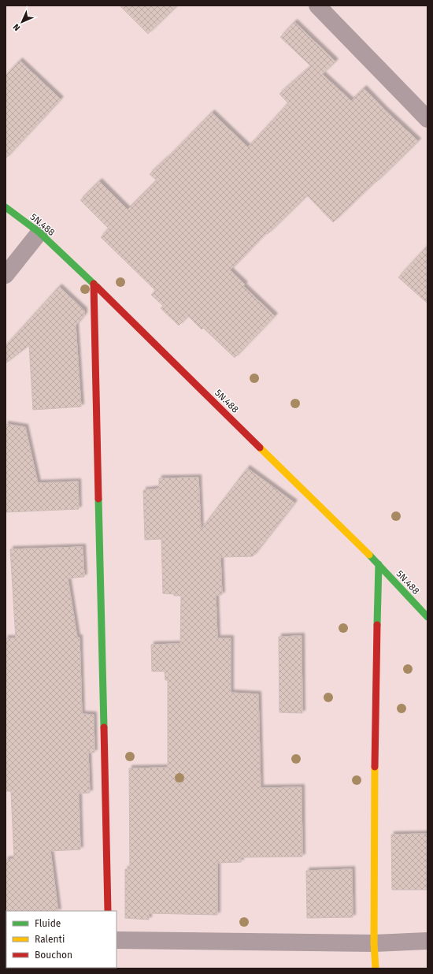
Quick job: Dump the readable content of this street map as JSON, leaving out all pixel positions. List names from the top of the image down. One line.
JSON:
{"streets":{"street":["5N.488"]},"legend":["Fluide","Ralenti","Bouchon"],"north":"bottom left"}
